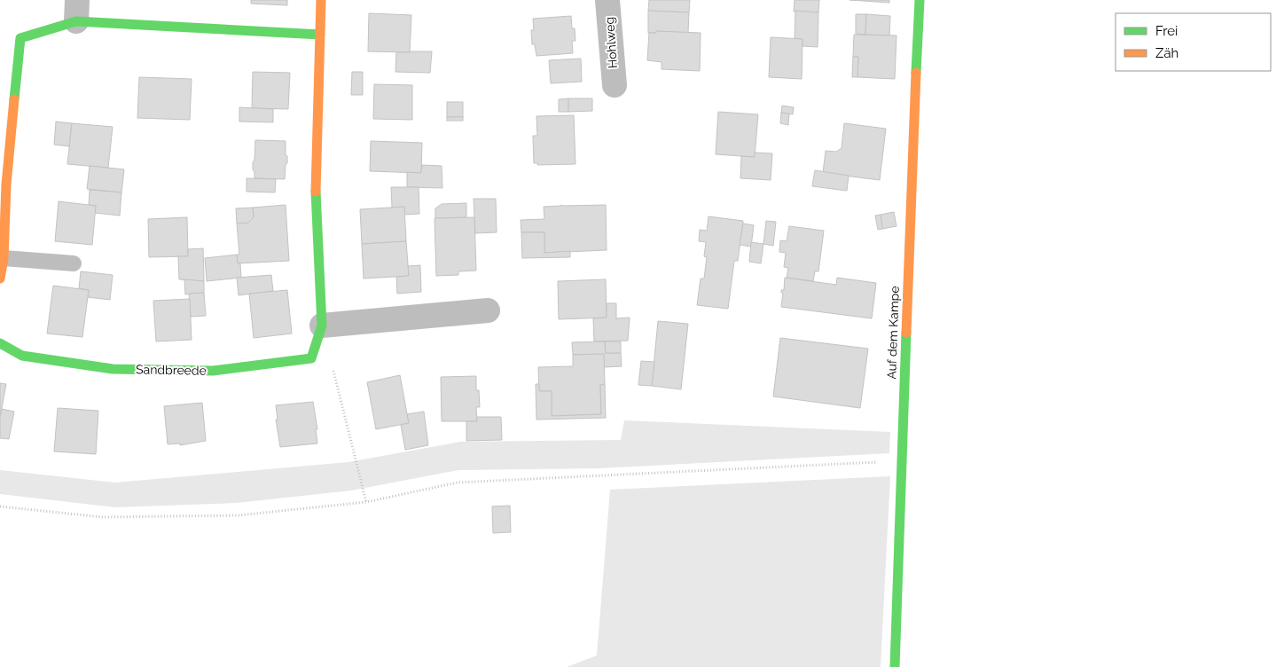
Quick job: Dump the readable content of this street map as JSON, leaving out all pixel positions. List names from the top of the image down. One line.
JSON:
{"streets":{"street":["Hohlweg","Auf dem Kampe","Sandbreede"]},"legend":["Frei","Zäh"]}
